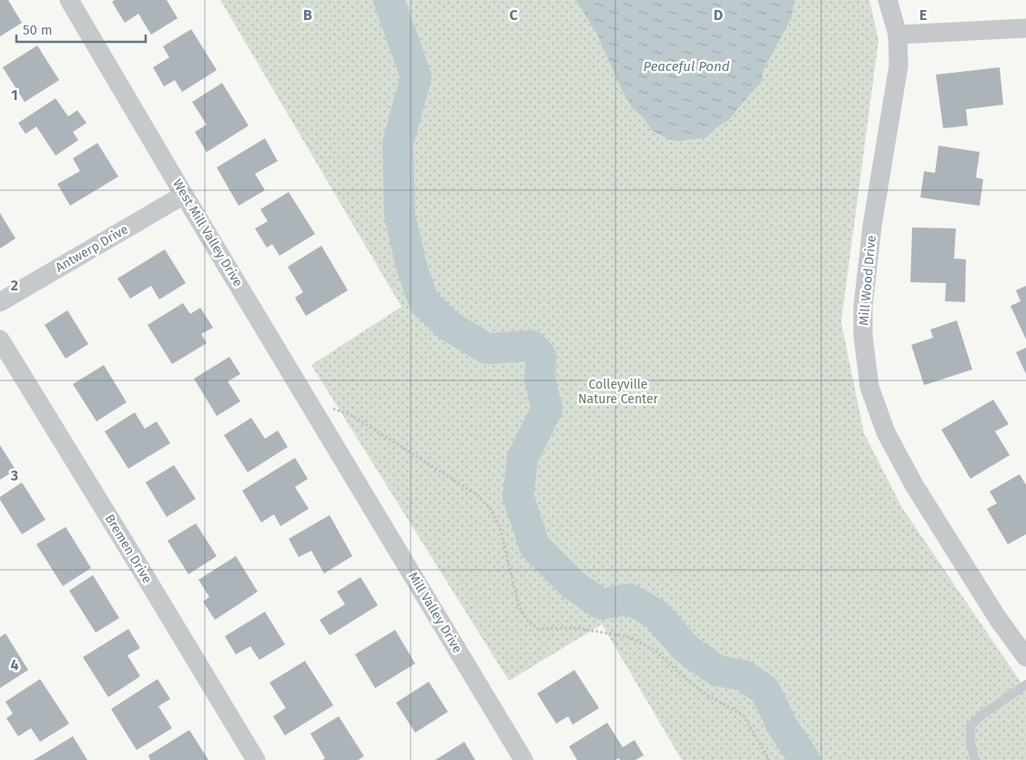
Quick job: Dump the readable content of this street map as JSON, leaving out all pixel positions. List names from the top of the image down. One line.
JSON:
{"streets":{"street":["West Mill Valley Drive","Antwerp Drive","Mill Wood Drive","Bremen Drive","Mill Valley Drive"]},"crossings":[["West Mill Valley Drive","Antwerp Drive"],["West Mill Valley Drive","Mill Valley Drive"]],"water":["Peaceful Pond"],"parks":["Colleyville Nature Center"],"scale_bar":"50 m","grid":{"columns":["B","C","D","E"],"rows":["1","2","3","4"]}}
